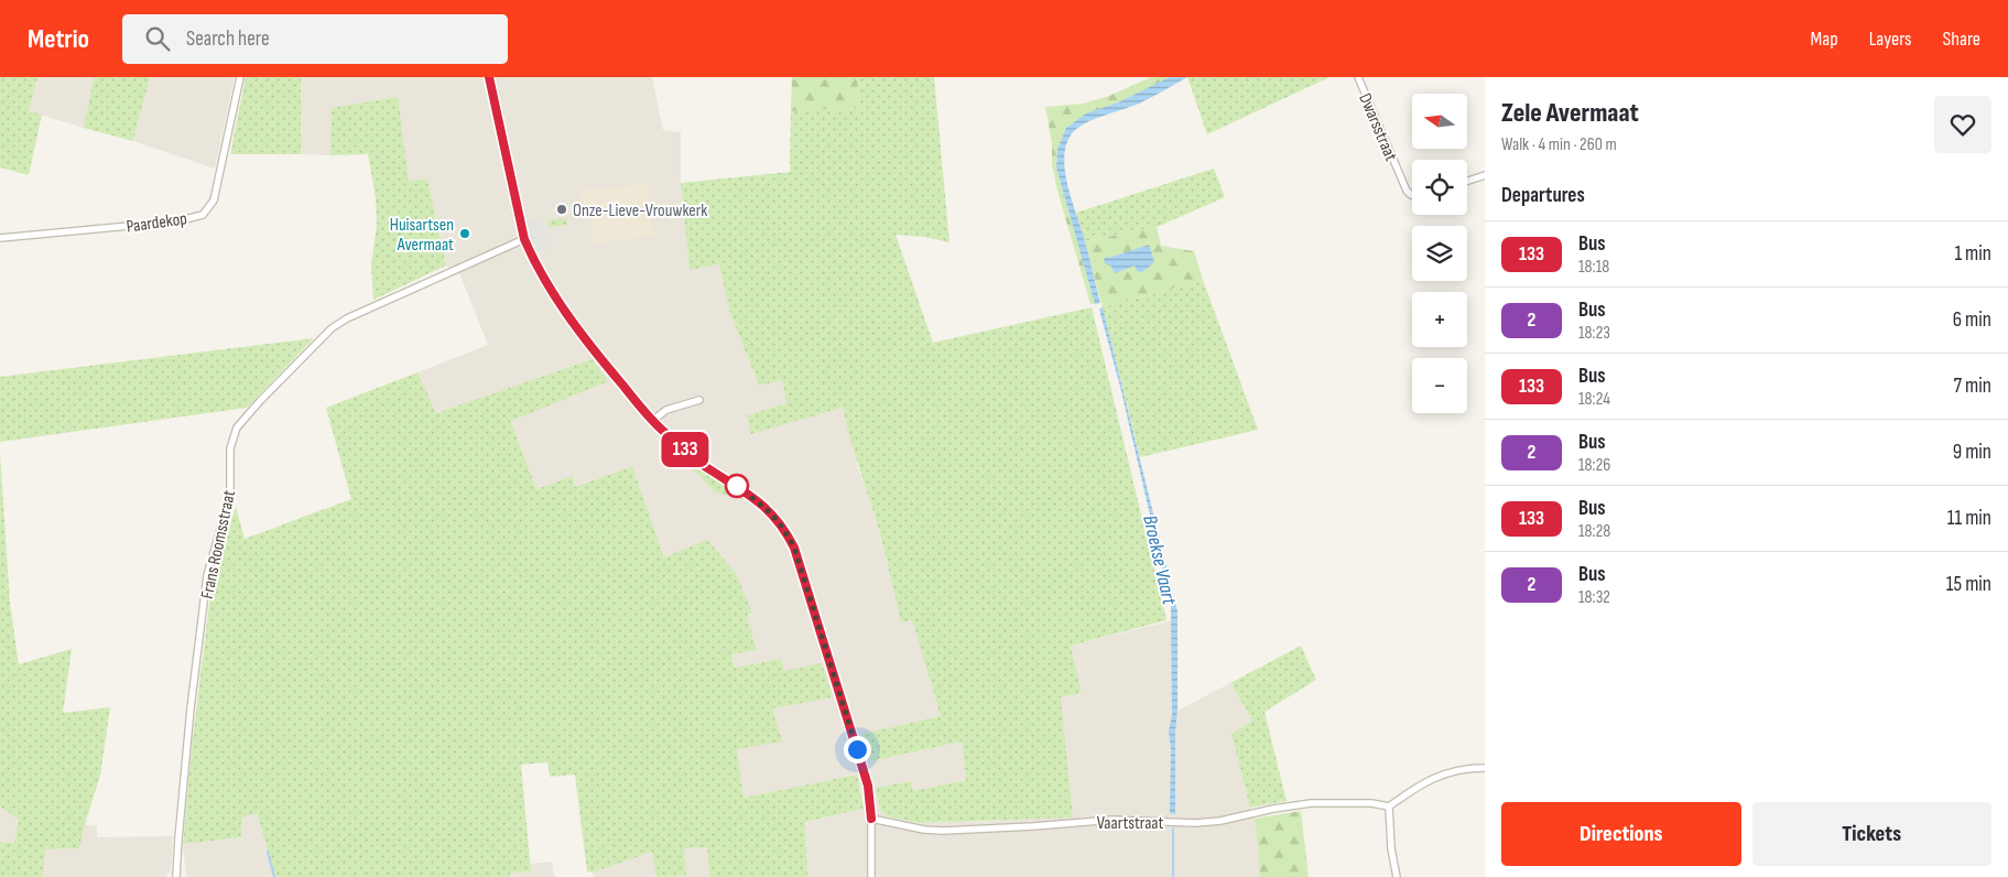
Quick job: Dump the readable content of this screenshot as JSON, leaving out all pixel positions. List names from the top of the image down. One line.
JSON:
{"streets":{"street":["Dwarsstraat","Paardekop","Frans Roomsstraat","Vaartstraat"]},"water":["Broekse Vaart"],"places":["Onze-Lieve-Vrouwkerk","Huisartsen Avermaat"],"lines":["bus line 133"],"north":"left","page":{"header":"Metrio","search":"Search here","nav":["Map","Layers","Share"],"on_map":"133","heading":[["Zele Avermaat","Walk · 4 min · 260 m"],"Departures"],"map_buttons":["+","−"],"list":[{"mark":"133","name":"Bus","note":"18:18","value":"1 min"},{"mark":"2","name":"Bus","note":"18:23","value":"6 min"},{"mark":"133","name":"Bus","note":"18:24","value":"7 min"},{"mark":"2","name":"Bus","note":"18:26","value":"9 min"},{"mark":"133","name":"Bus","note":"18:28","value":"11 min"},{"mark":"2","name":"Bus","note":"18:32","value":"15 min"}],"buttons":["Directions","Tickets"]}}
